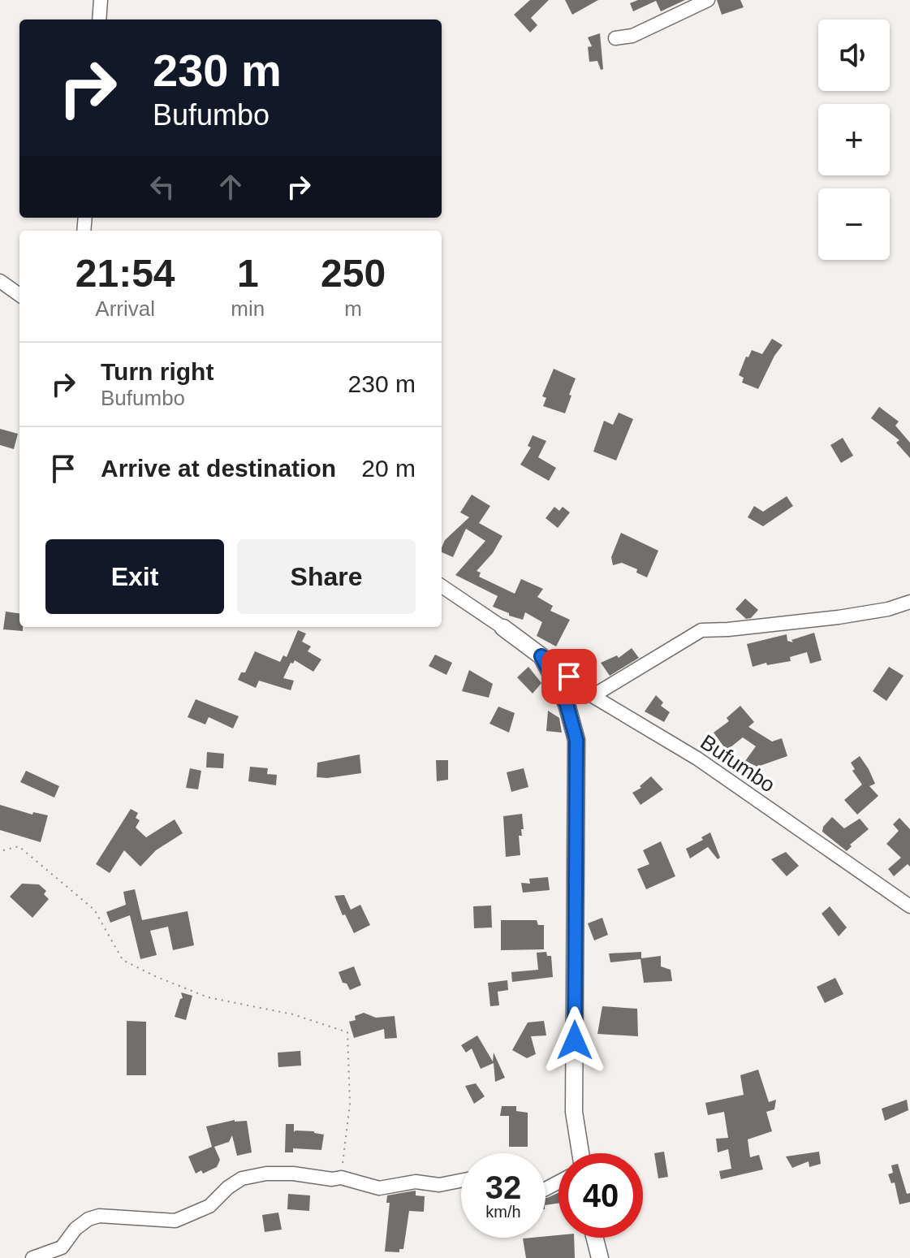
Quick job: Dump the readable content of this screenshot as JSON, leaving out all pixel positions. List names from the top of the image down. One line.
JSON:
{"streets":{"street":["Bufumbo"]},"page":{"map_buttons":["+","−"],"turn":["230 m","Bufumbo"],"eta":["21:54","Arrival","1","min","250","m"],"list":[{"name":"Turn right","note":"Bufumbo","value":"230 m"},{"name":"Arrive at destination","value":"20 m"}],"buttons":["Exit","Share"],"speed":"32 km/h","limit":"40"}}
